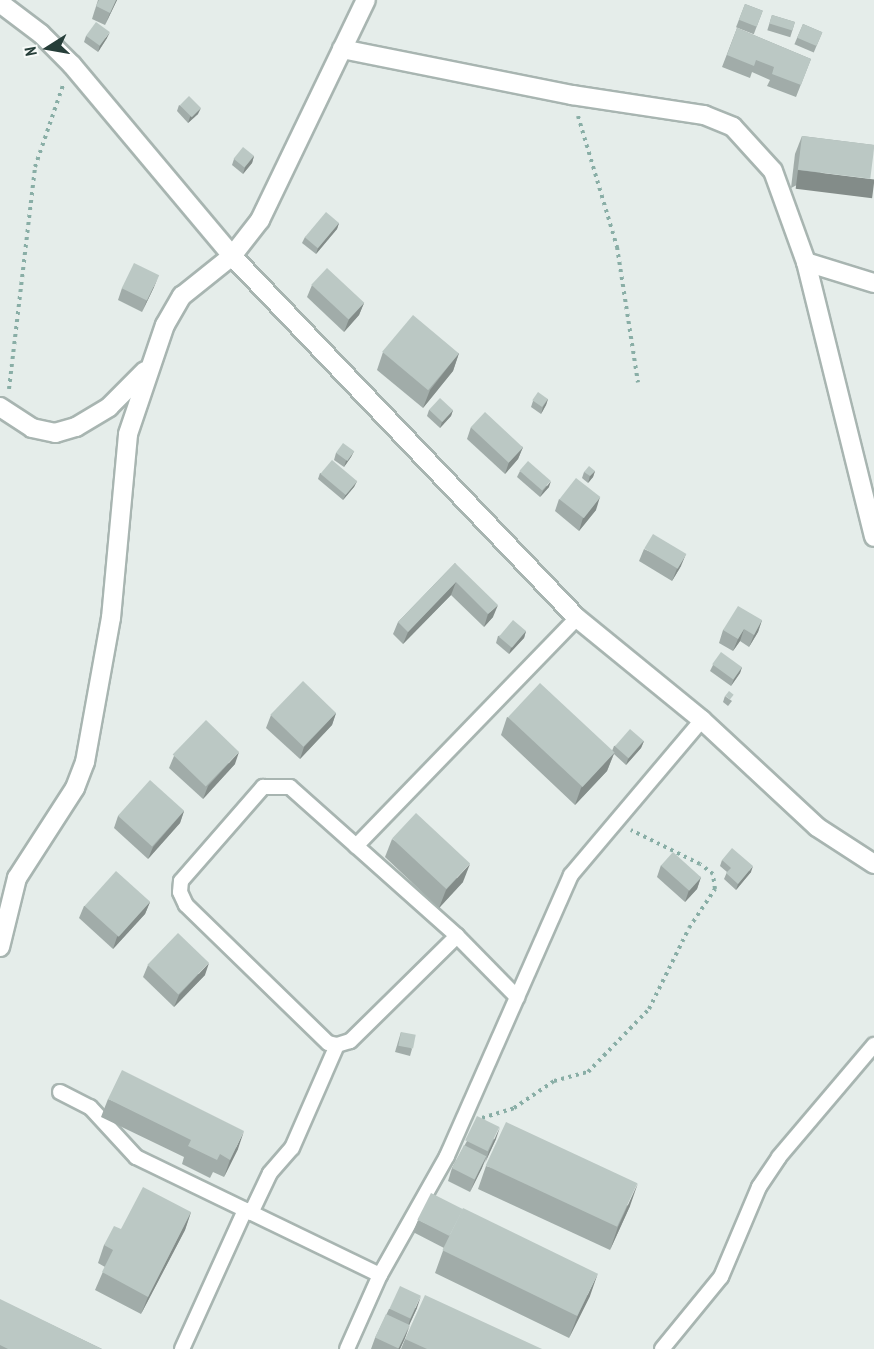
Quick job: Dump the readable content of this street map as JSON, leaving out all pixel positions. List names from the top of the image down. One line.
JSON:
{"north":"left"}
